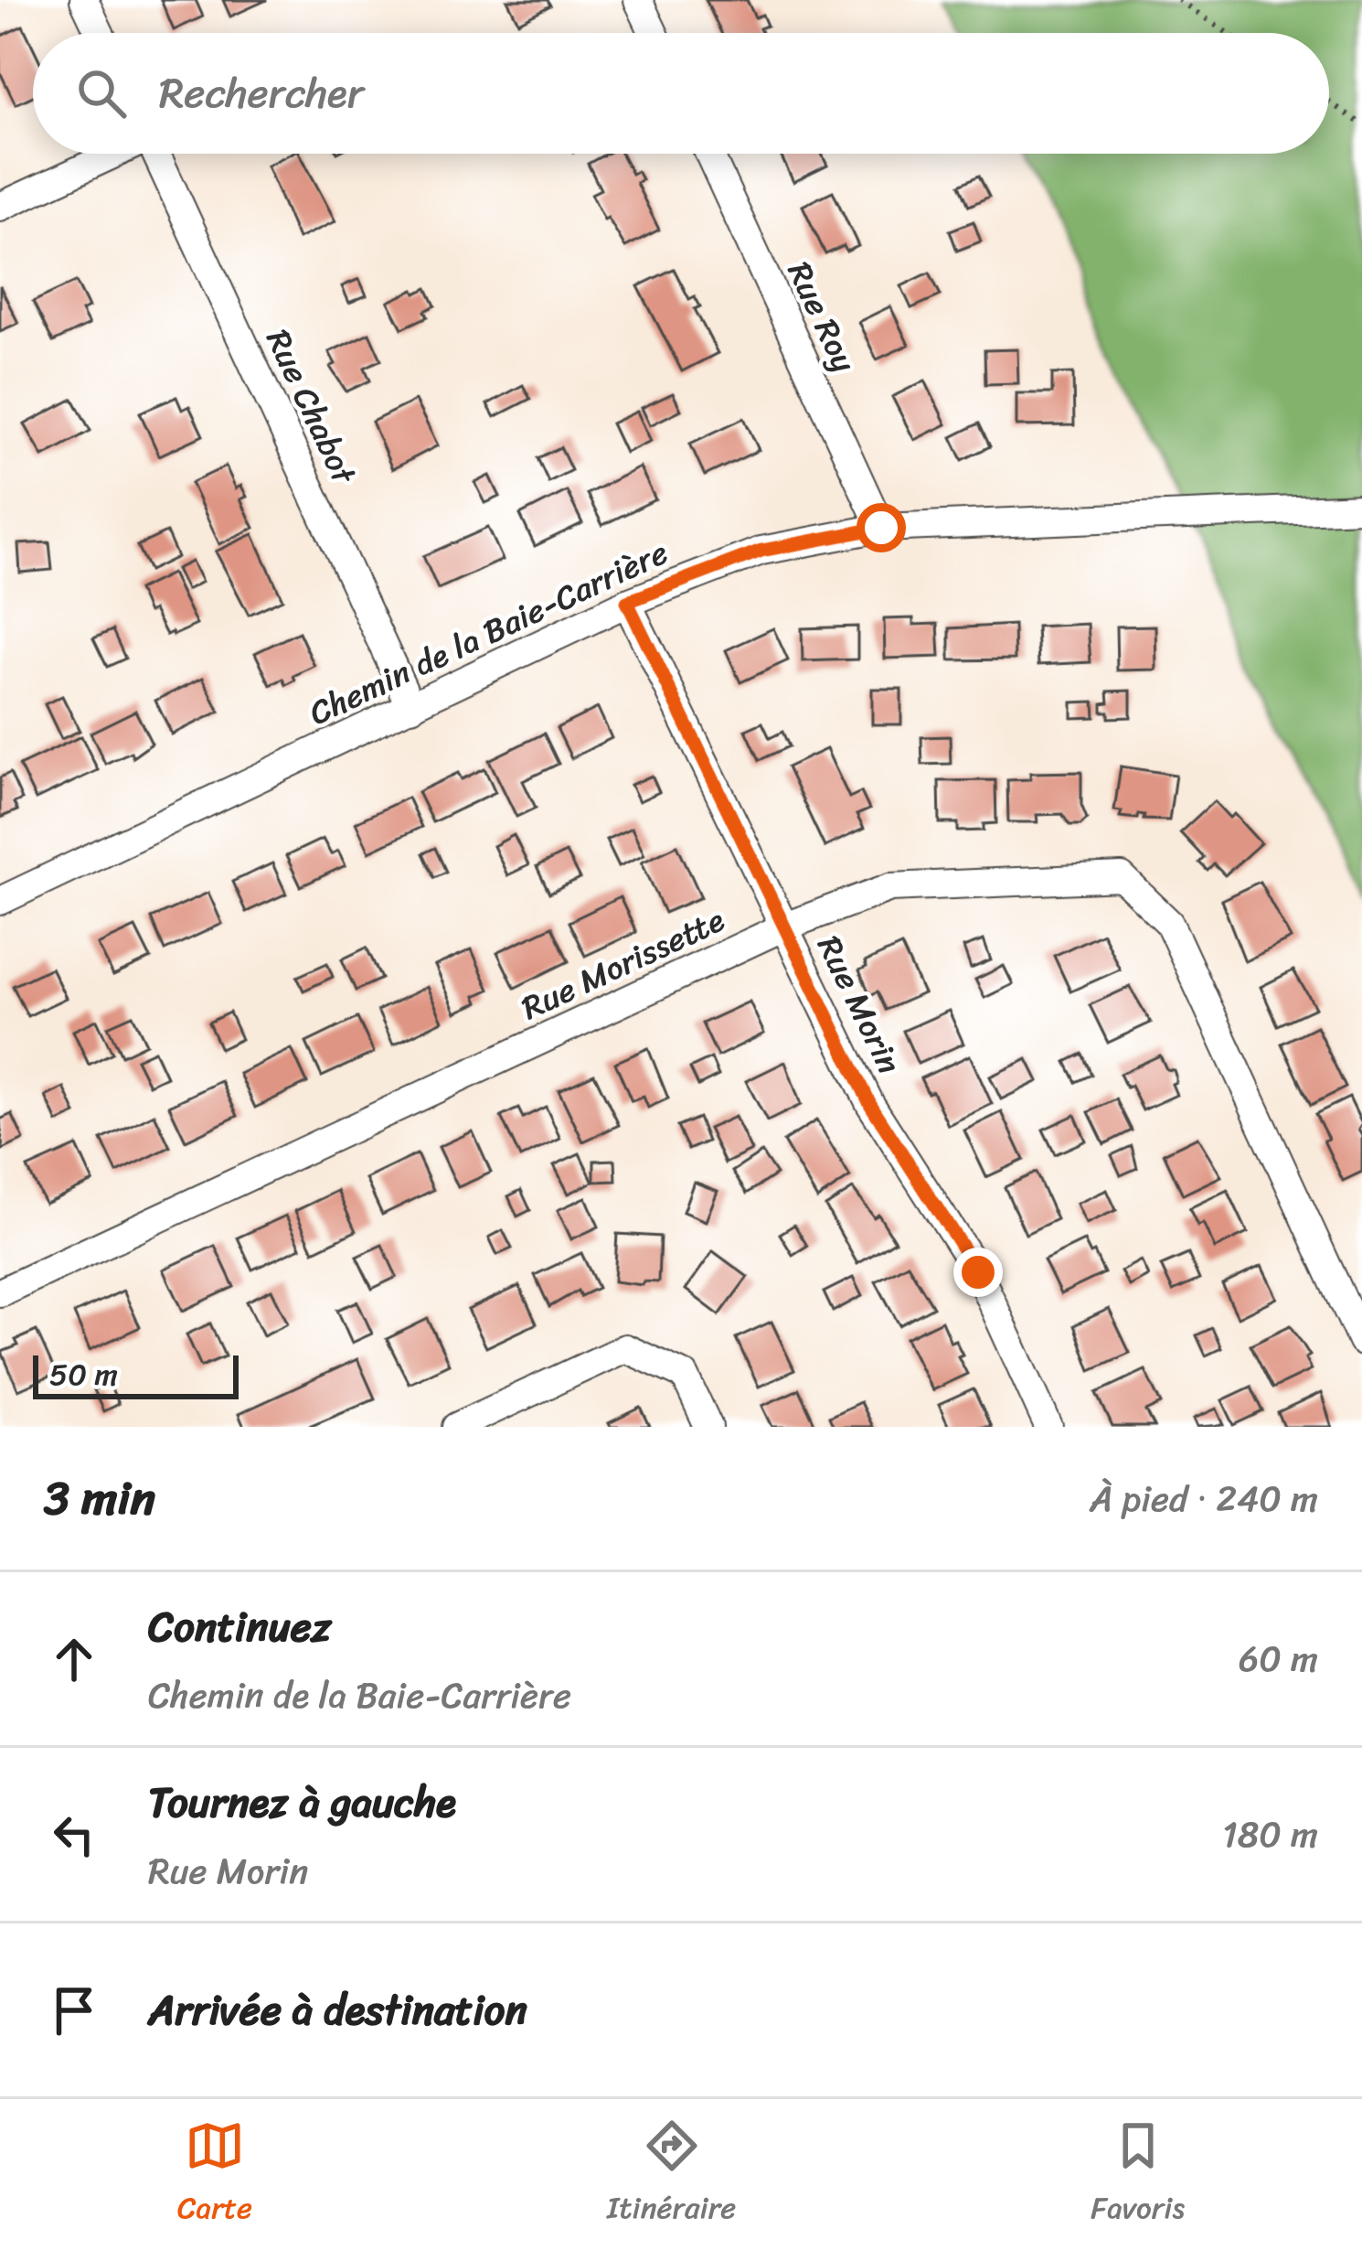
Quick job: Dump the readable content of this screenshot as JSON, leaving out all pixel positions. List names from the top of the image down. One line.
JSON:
{"streets":{"street":["Rue Roy","Rue Chabot","Chemin de la Baie-Carrière","Rue Morissette","Rue Morin"]},"crossings":[["Rue Roy","Chemin de la Baie-Carrière"],["Rue Chabot","Chemin de la Baie-Carrière"],["Chemin de la Baie-Carrière","Rue Morin"],["Rue Morissette","Rue Morin"]],"scale_bar":"50 m","page":{"search":"Rechercher","scale":"50 m","heading":["3 min","À pied · 240 m"],"list":[["Continuez","Chemin de la Baie-Carrière","60 m"],["Tournez à gauche","Rue Morin","180 m"],"Arrivée à destination"],"nav":["Carte","Itinéraire","Favoris"]}}
